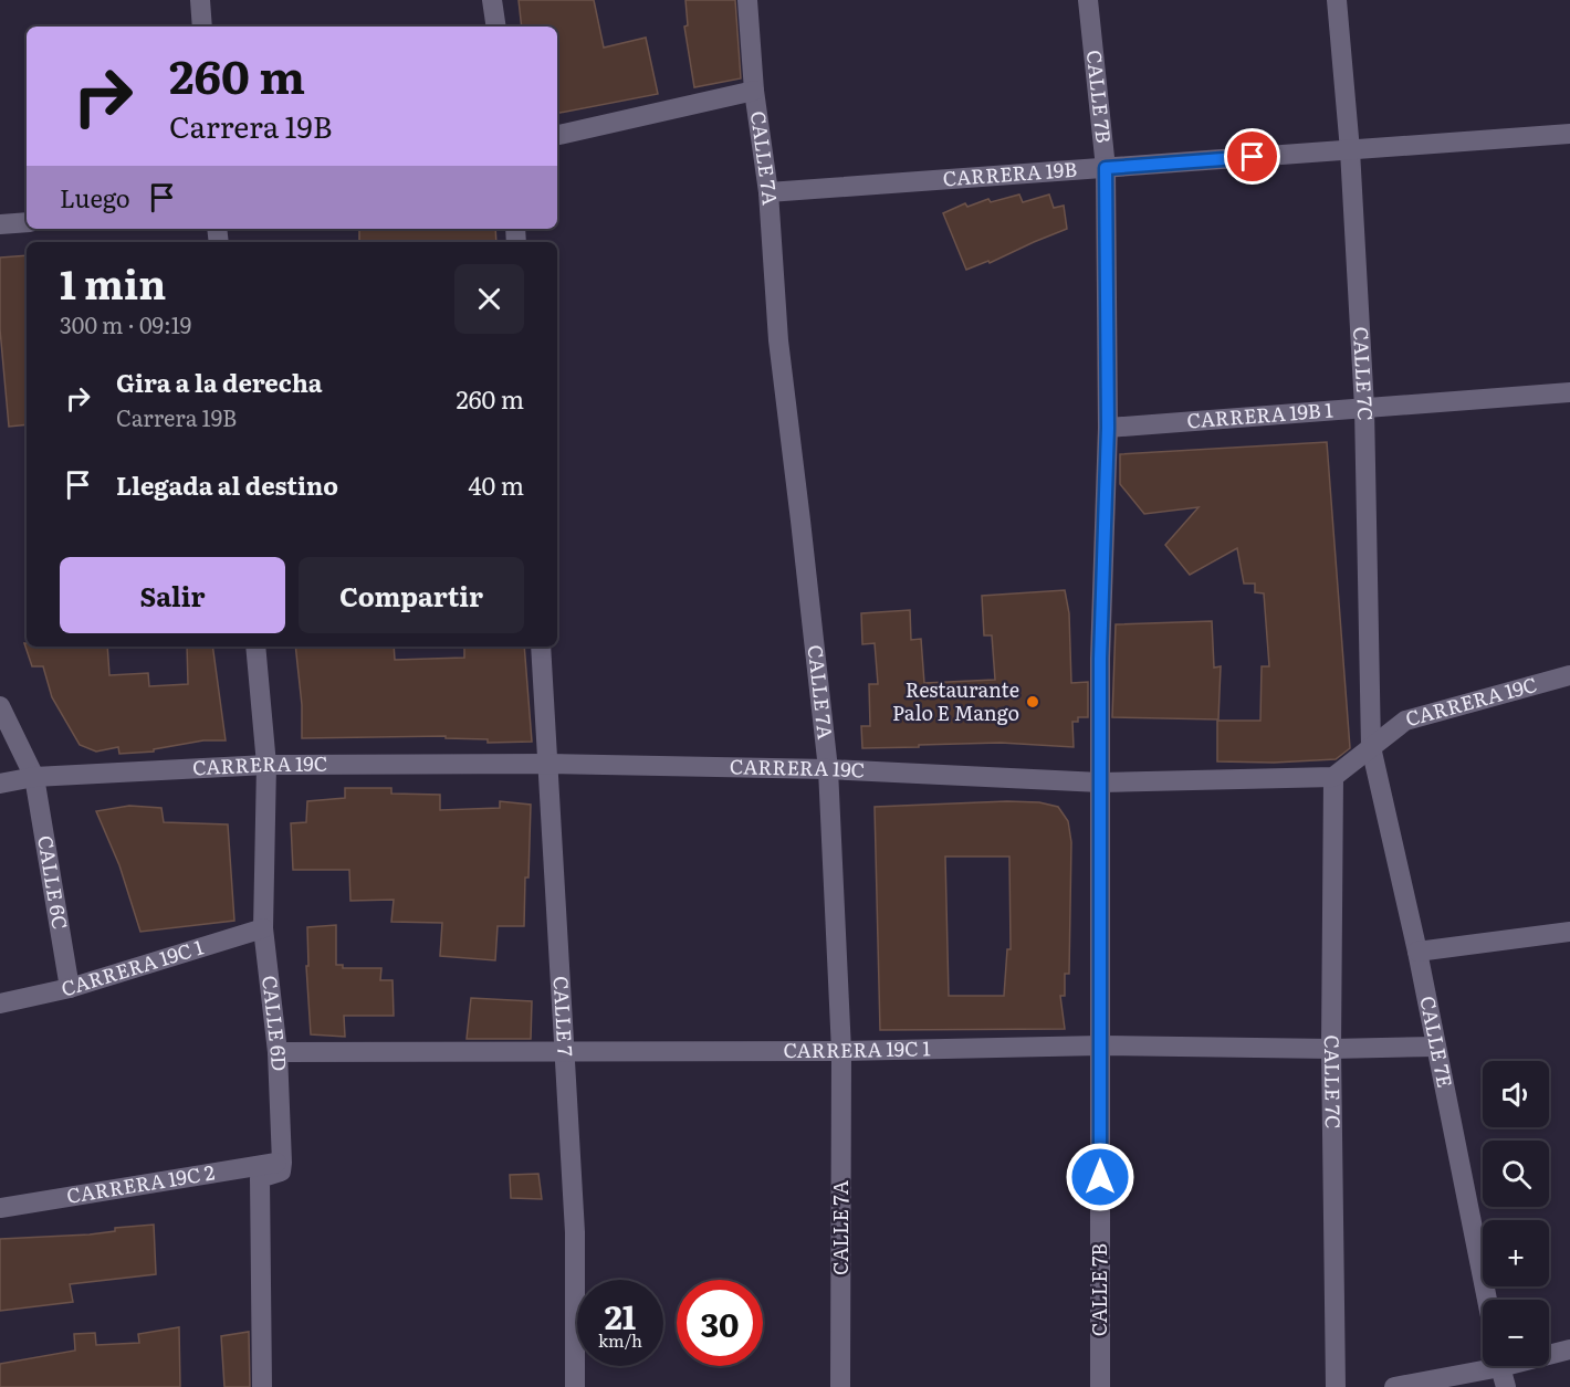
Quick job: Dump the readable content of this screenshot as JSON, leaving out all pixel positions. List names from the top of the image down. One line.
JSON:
{"streets":{"street":["CALLE 7B","CALLE 7A","CARRERA 19B","CALLE 7C","CARRERA 19B 1","CARRERA 19C","CALLE 6C","CARRERA 19C 1","CALLE 7","CALLE 6D","CALLE 7E","CARRERA 19C 2"]},"crossings":[["CALLE 7B","CARRERA 19B"],["CALLE 7B","CARRERA 19B 1"],["CALLE 7B","CARRERA 19C"],["CALLE 7B","CARRERA 19C 1"],["CALLE 7A","CARRERA 19B"],["CALLE 7A","CARRERA 19C"],["CALLE 7A","CARRERA 19C 1"],["CARRERA 19B","CALLE 7C"],["CALLE 7C","CARRERA 19B 1"],["CALLE 7C","CARRERA 19C"],["CALLE 7C","CARRERA 19C 1"],["CALLE 7C","CALLE 7E"],["CARRERA 19C","CALLE 6C"],["CARRERA 19C","CALLE 7"],["CARRERA 19C","CALLE 6D"],["CARRERA 19C","CALLE 7E"],["CALLE 6C","CARRERA 19C 1"],["CARRERA 19C 1","CALLE 7"],["CARRERA 19C 1","CALLE 6D"],["CARRERA 19C 1","CALLE 7E"],["CALLE 6D","CARRERA 19C 2"]],"places":["Restaurante Palo E Mango"],"page":{"turn":["260 m","Carrera 19B"],"then":"Luego","heading":["1 min","300 m · 09:19"],"list":[{"name":"Gira a la derecha","note":"Carrera 19B","value":"260 m"},{"name":"Llegada al destino","value":"40 m"}],"buttons":["Salir","Compartir"],"map_buttons":["+","−"],"speed":"21 km/h","limit":"30"}}
